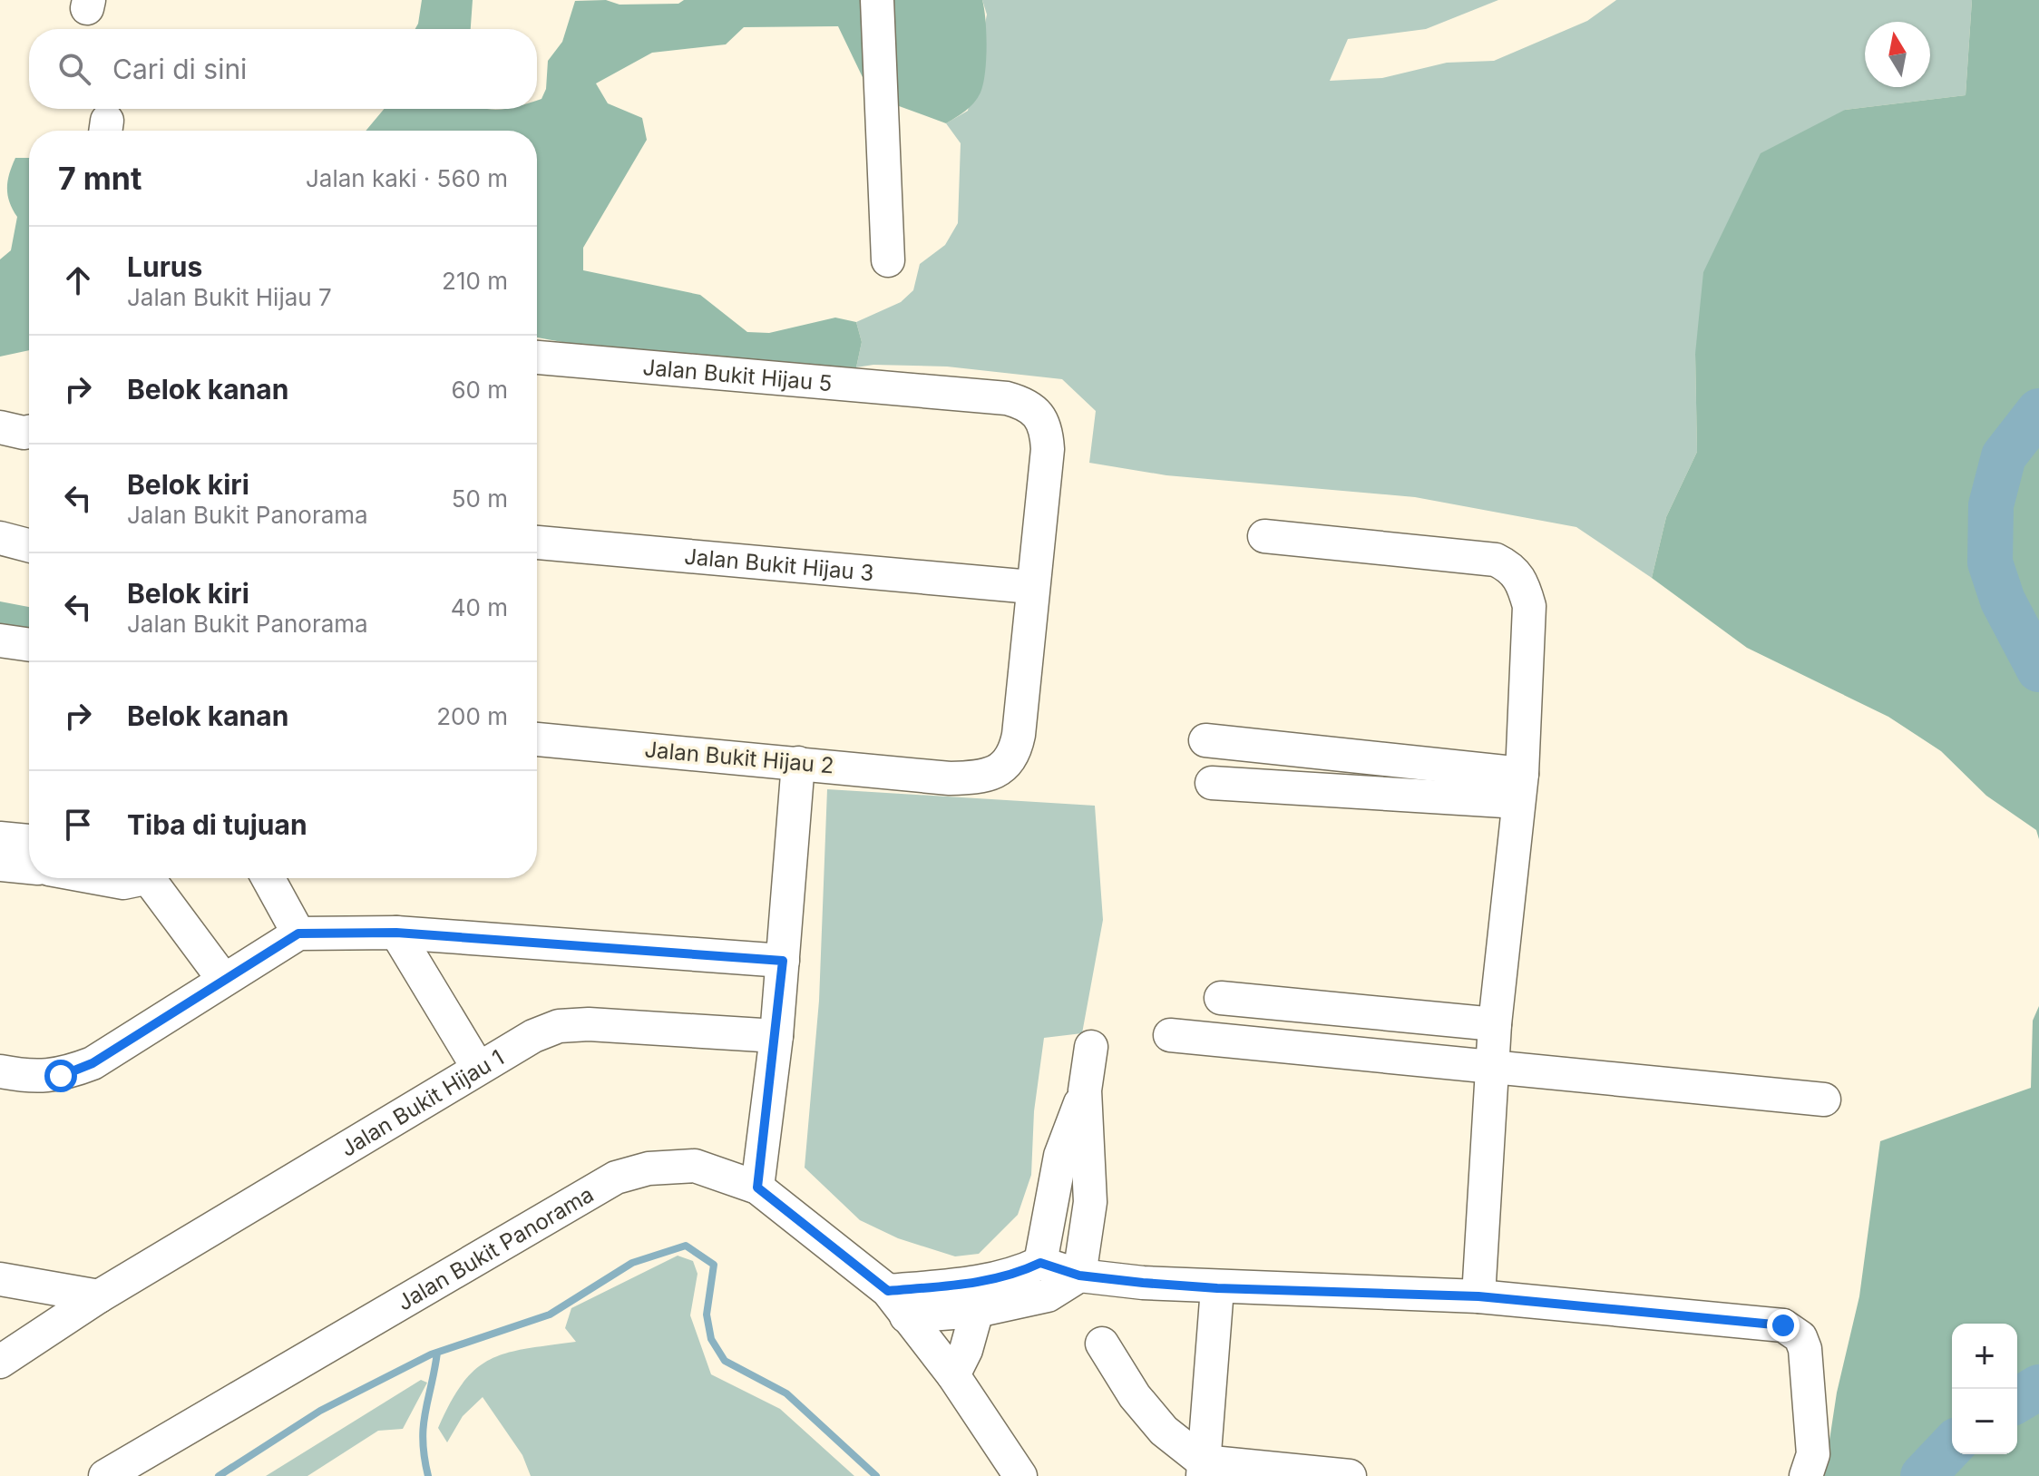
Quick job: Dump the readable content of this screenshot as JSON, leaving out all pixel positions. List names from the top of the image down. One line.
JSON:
{"streets":{"street":["Jalan Bukit Hijau 5","Jalan Bukit Hijau 3","Jalan Bukit Hijau 2","Jalan Bukit Hijau 1","Jalan Bukit Panorama"]},"crossings":[["Jalan Bukit Hijau 5","Jalan Bukit Hijau 3"],["Jalan Bukit Hijau 5","Jalan Bukit Hijau 2"],["Jalan Bukit Hijau 3","Jalan Bukit Hijau 2"]],"north":"top","page":{"search":"Cari di sini","heading":["7 mnt","Jalan kaki · 560 m"],"list":[["Lurus","Jalan Bukit Hijau 7","210 m"],["Belok kanan","60 m"],["Belok kiri","Jalan Bukit Panorama","50 m"],["Belok kiri","Jalan Bukit Panorama","40 m"],["Belok kanan","200 m"],"Tiba di tujuan"],"map_buttons":["+","−"]}}
